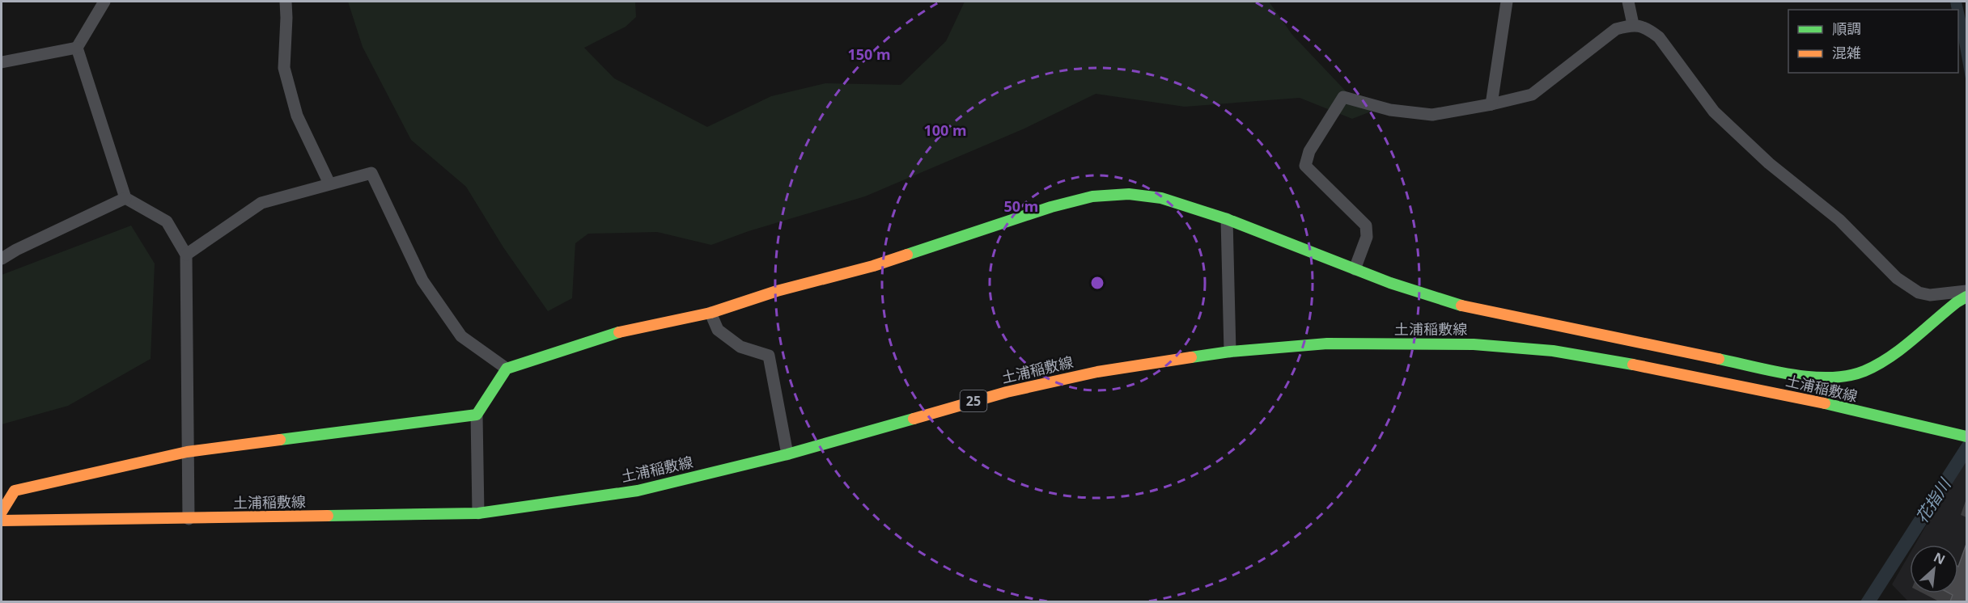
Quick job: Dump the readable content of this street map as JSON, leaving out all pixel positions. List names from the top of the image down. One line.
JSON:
{"streets":{"street":["土浦稲敷線","25"]},"water":["花指川"],"legend":["順調","混雑"],"north":"top right","rings":["150 m","100 m","50 m"]}
